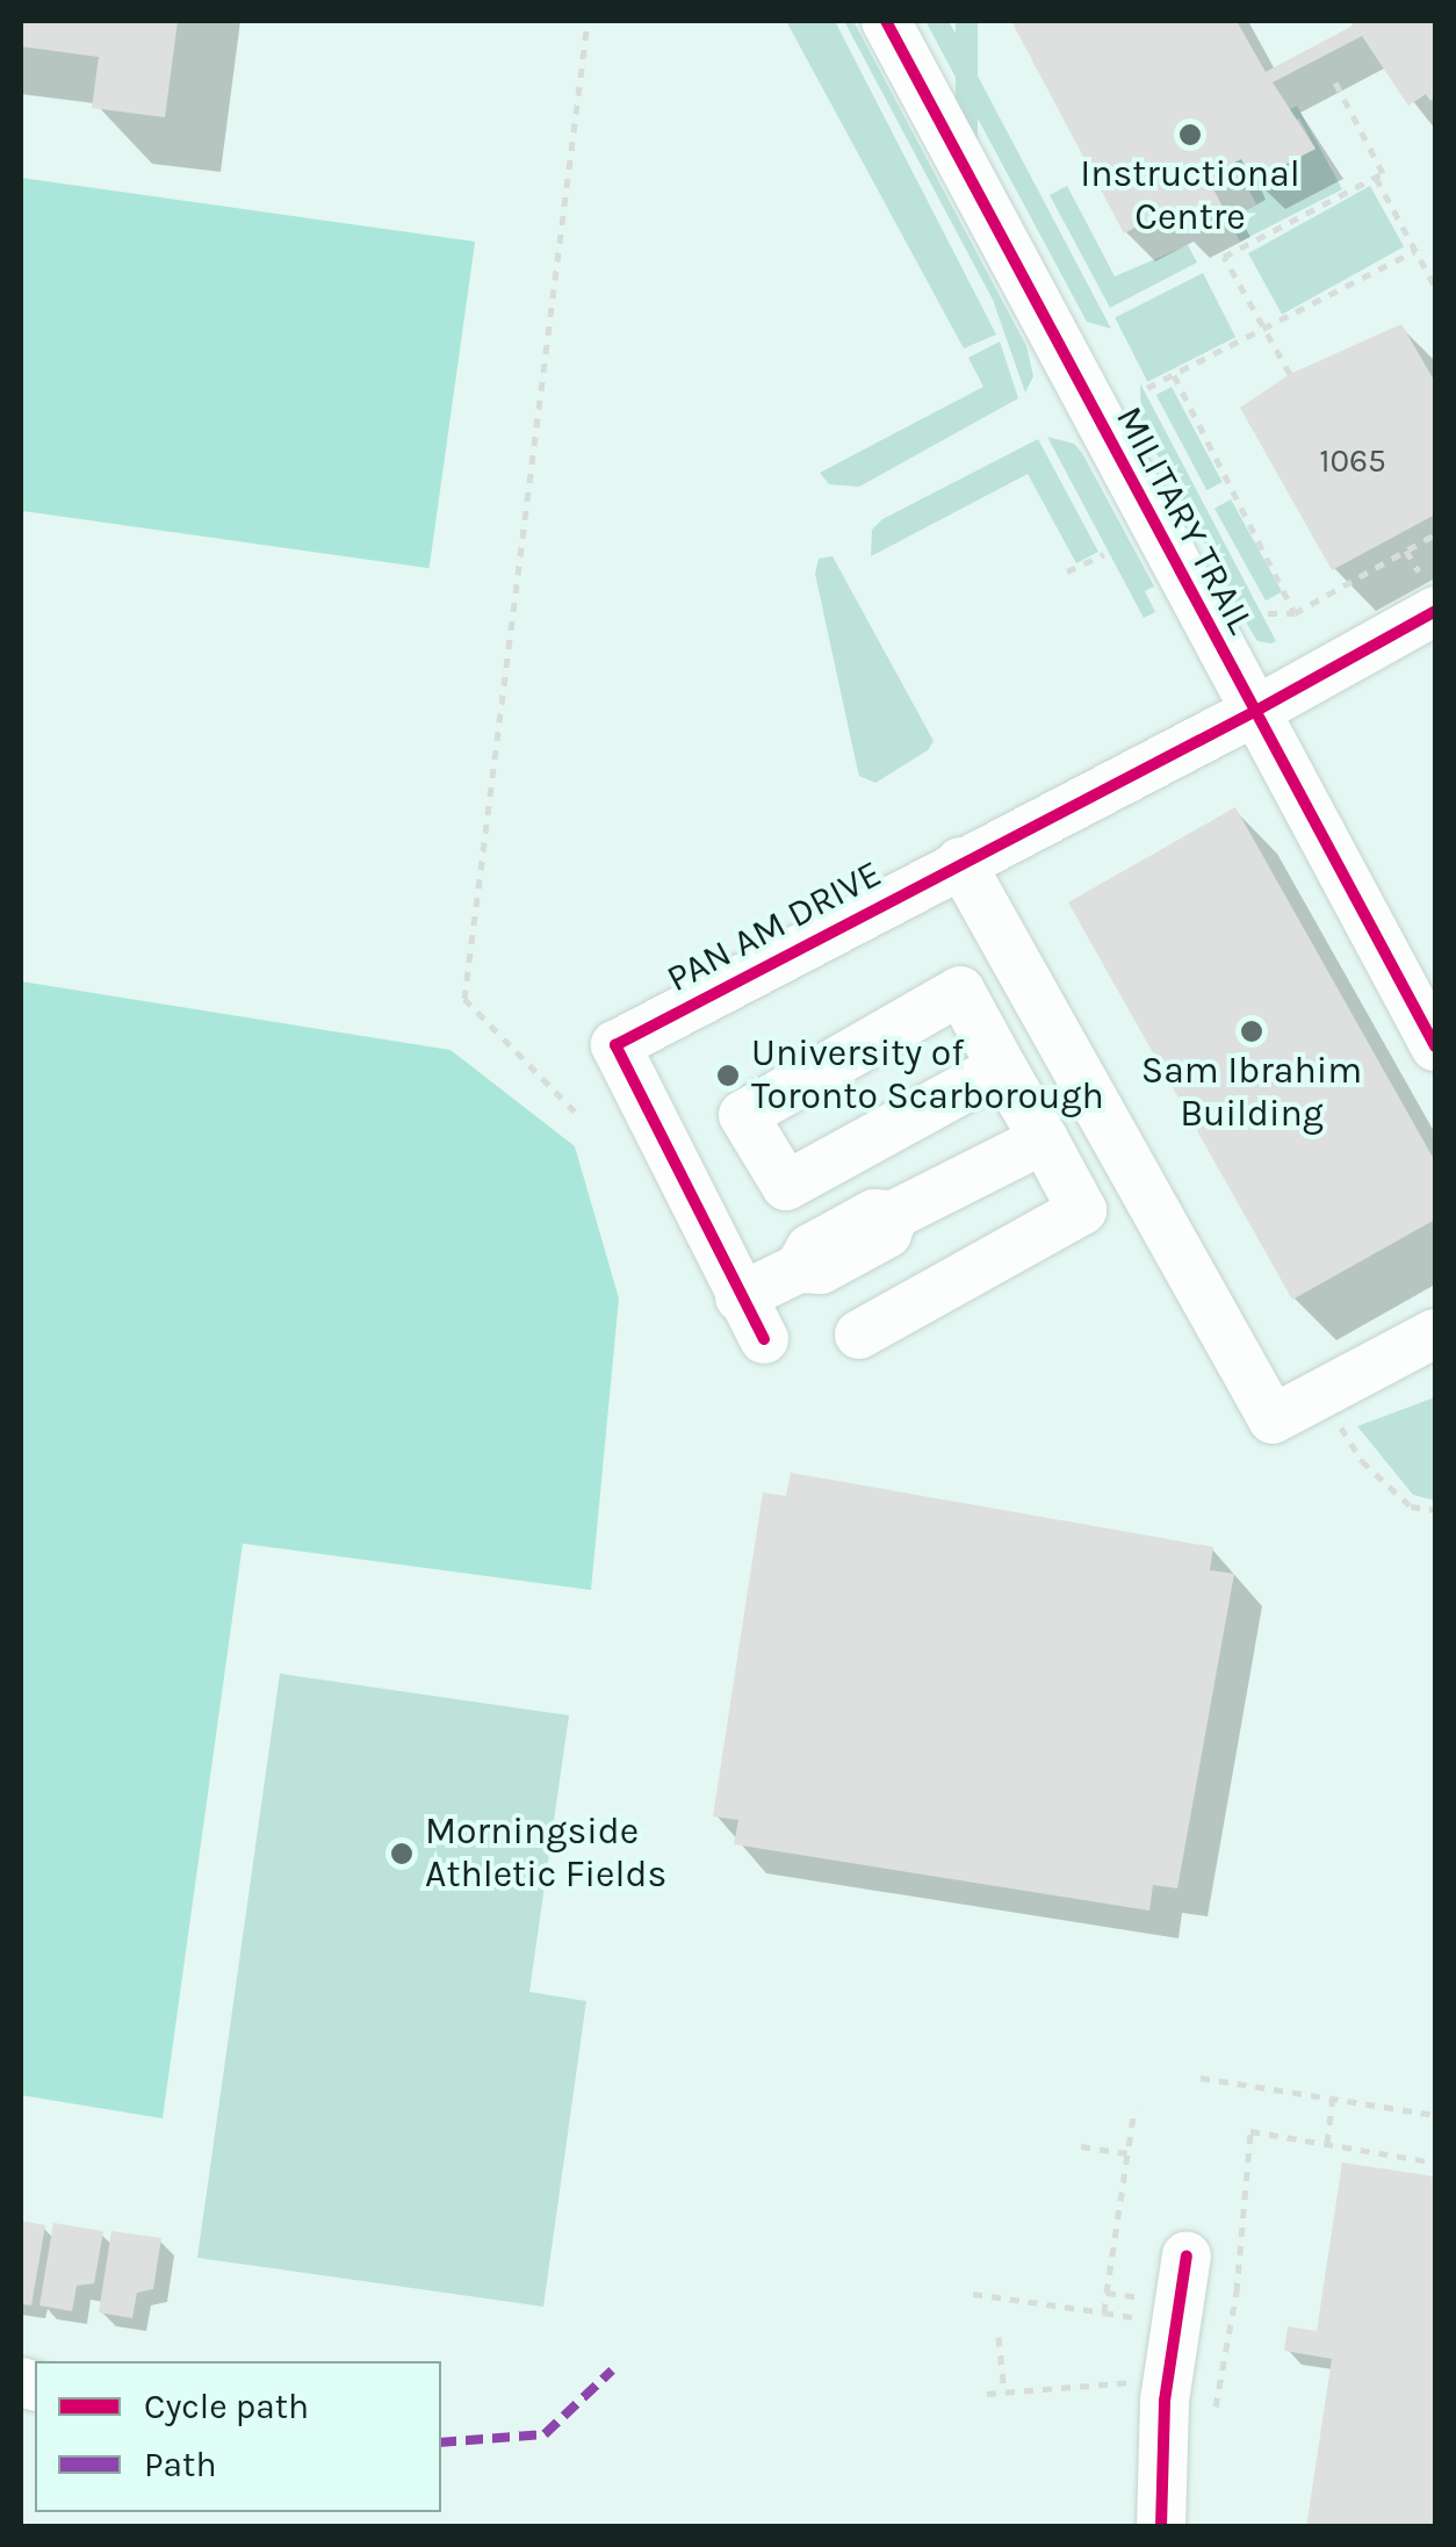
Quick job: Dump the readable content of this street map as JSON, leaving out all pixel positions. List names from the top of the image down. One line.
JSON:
{"streets":{"street":["MILITARY TRAIL","PAN AM DRIVE"]},"crossings":[["MILITARY TRAIL","PAN AM DRIVE"]],"places":["Instructional Centre","Sam Ibrahim Building","University of Toronto Scarborough","Morningside Athletic Fields"],"house_numbers":["1065"],"legend":["Cycle path","Path"]}
